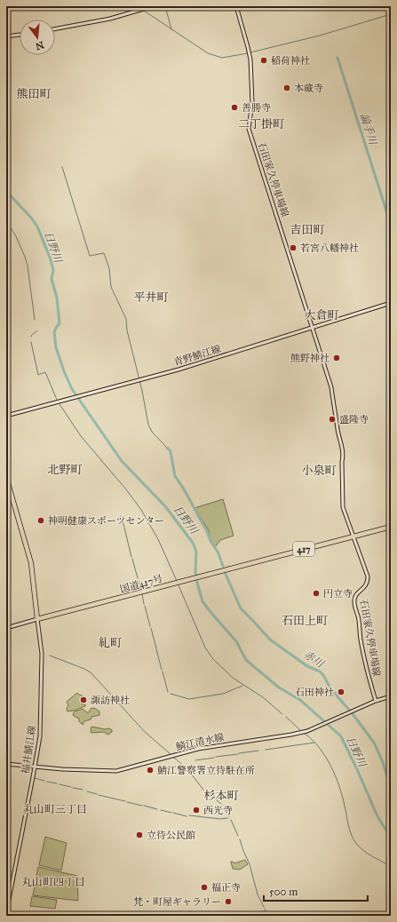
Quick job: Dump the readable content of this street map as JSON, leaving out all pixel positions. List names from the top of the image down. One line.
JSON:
{"streets":{"highway":["417","国道417号"],"main road":["石田家久停車場線","青野鯖江線","鯖江清水線","福井鯖江線"]},"crossings":[["石田家久停車場線","青野鯖江線"],["石田家久停車場線","国道417号"],["石田家久停車場線","鯖江清水線"],["国道417号","福井鯖江線"],["鯖江清水線","福井鯖江線"]],"districts":["熊田町","二丁掛町","吉田町","平井町","大倉町","北野町","小泉町","石田上町","糺町","杉本町","丸山町三丁目","丸山町四丁目"],"water":["論手川","日野川","赤川"],"places":["稲荷神社","本蔵寺","善勝寺","若宮八幡神社","熊野神社","盛隆寺","神明健康スポーツセンター","円立寺","石田神社","諏訪神社","鯖江警察署立待駐在所","西光寺","立待公民館","福正寺","梵・町屋ギャラリー"],"scale_bar":"500 m","north":"bottom"}
